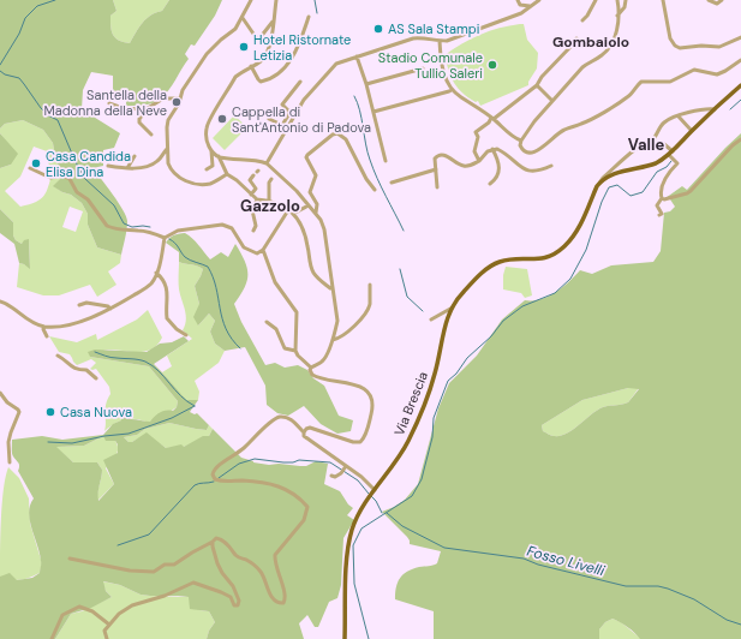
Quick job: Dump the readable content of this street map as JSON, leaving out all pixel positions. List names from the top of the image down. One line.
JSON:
{"streets":{"main road":["Via Brescia"]},"districts":["Gombaiolo","Valle","Gazzolo"],"water":["Fosso Livelli"],"places":["AS Sala Stampi","Hotel Ristornate Letizia","Stadio Comunale Tullio Saleri","Santella della Madonna della Neve","Cappella di Sant'Antonio di Padova","Casa Candida Elisa Dina","Casa Nuova"]}
